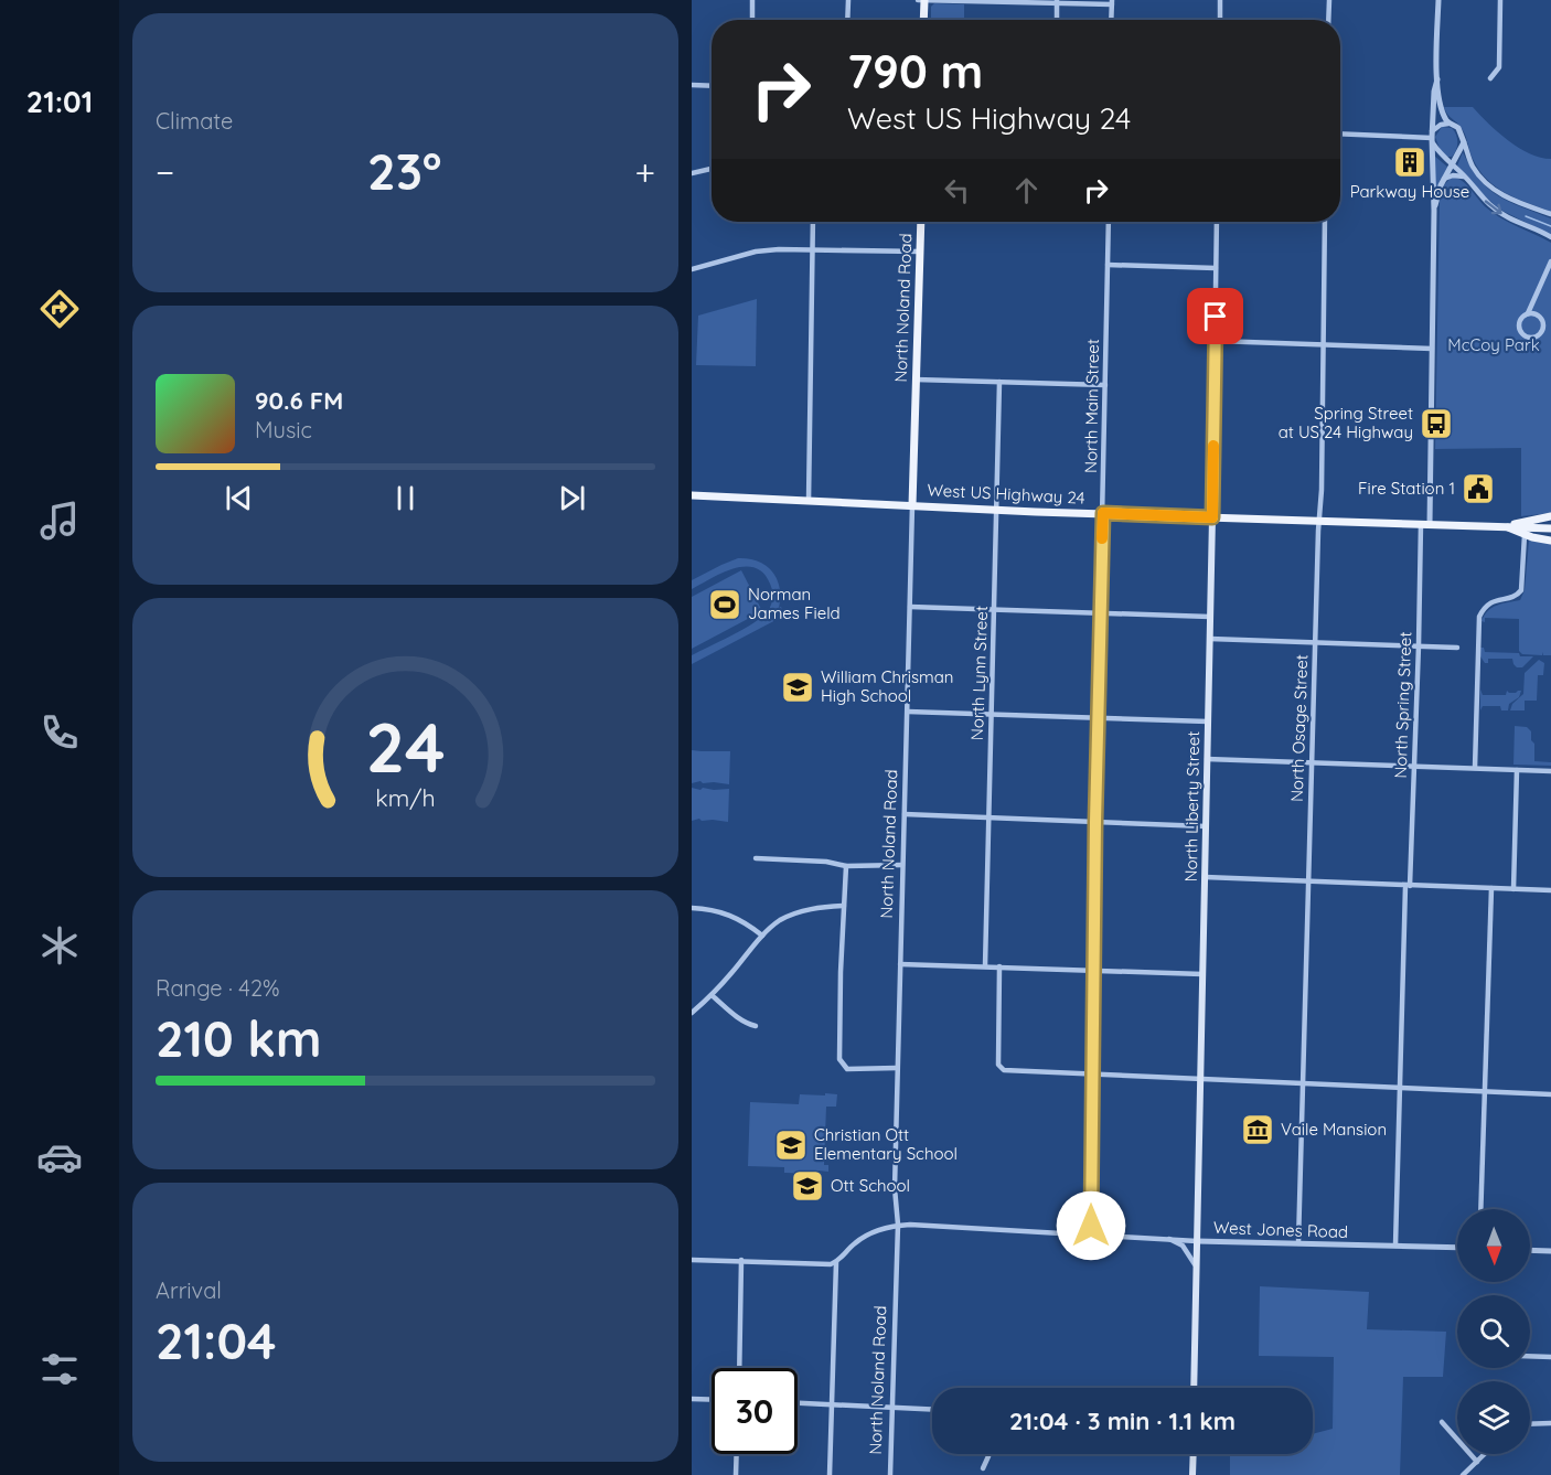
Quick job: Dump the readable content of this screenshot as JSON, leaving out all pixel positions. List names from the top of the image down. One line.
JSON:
{"streets":{"main road":["North Noland Road","West US Highway 24","North Liberty Street"],"street":["North Main Street","North Lynn Street","North Spring Street","North Osage Street","West Jones Road"]},"crossings":[["North Noland Road","West US Highway 24"],["North Noland Road","West Jones Road"],["North Main Street","West US Highway 24"],["North Main Street","West Jones Road"],["West US Highway 24","North Lynn Street"],["West US Highway 24","North Spring Street"],["West US Highway 24","North Osage Street"],["West US Highway 24","North Liberty Street"],["North Spring Street","West Jones Road"],["North Osage Street","West Jones Road"],["North Liberty Street","West Jones Road"]],"parks":["McCoy Park"],"places":{"building":["Parkway House"],"bus stop":["Spring Street at US 24 Highway"],"public building":["Fire Station 1"],"sports":["Norman James Field"],"school or university":["William Chrisman High School","Christian Ott Elementary School","Ott School"],"museum":["Vaile Mansion"]},"north":"bottom","page":{"tabs":"21:01","tile":["Climate",["Range · 42%","210 km"],["Arrival","21:04"]],"turn":["790 m","West US Highway 24"],"heat":["−","23°","+"],"song":["90.6 FM","Music"],"limit":"30","trip":"21:04 · 3 min · 1.1 km","gauge":["24","km/h"]}}
